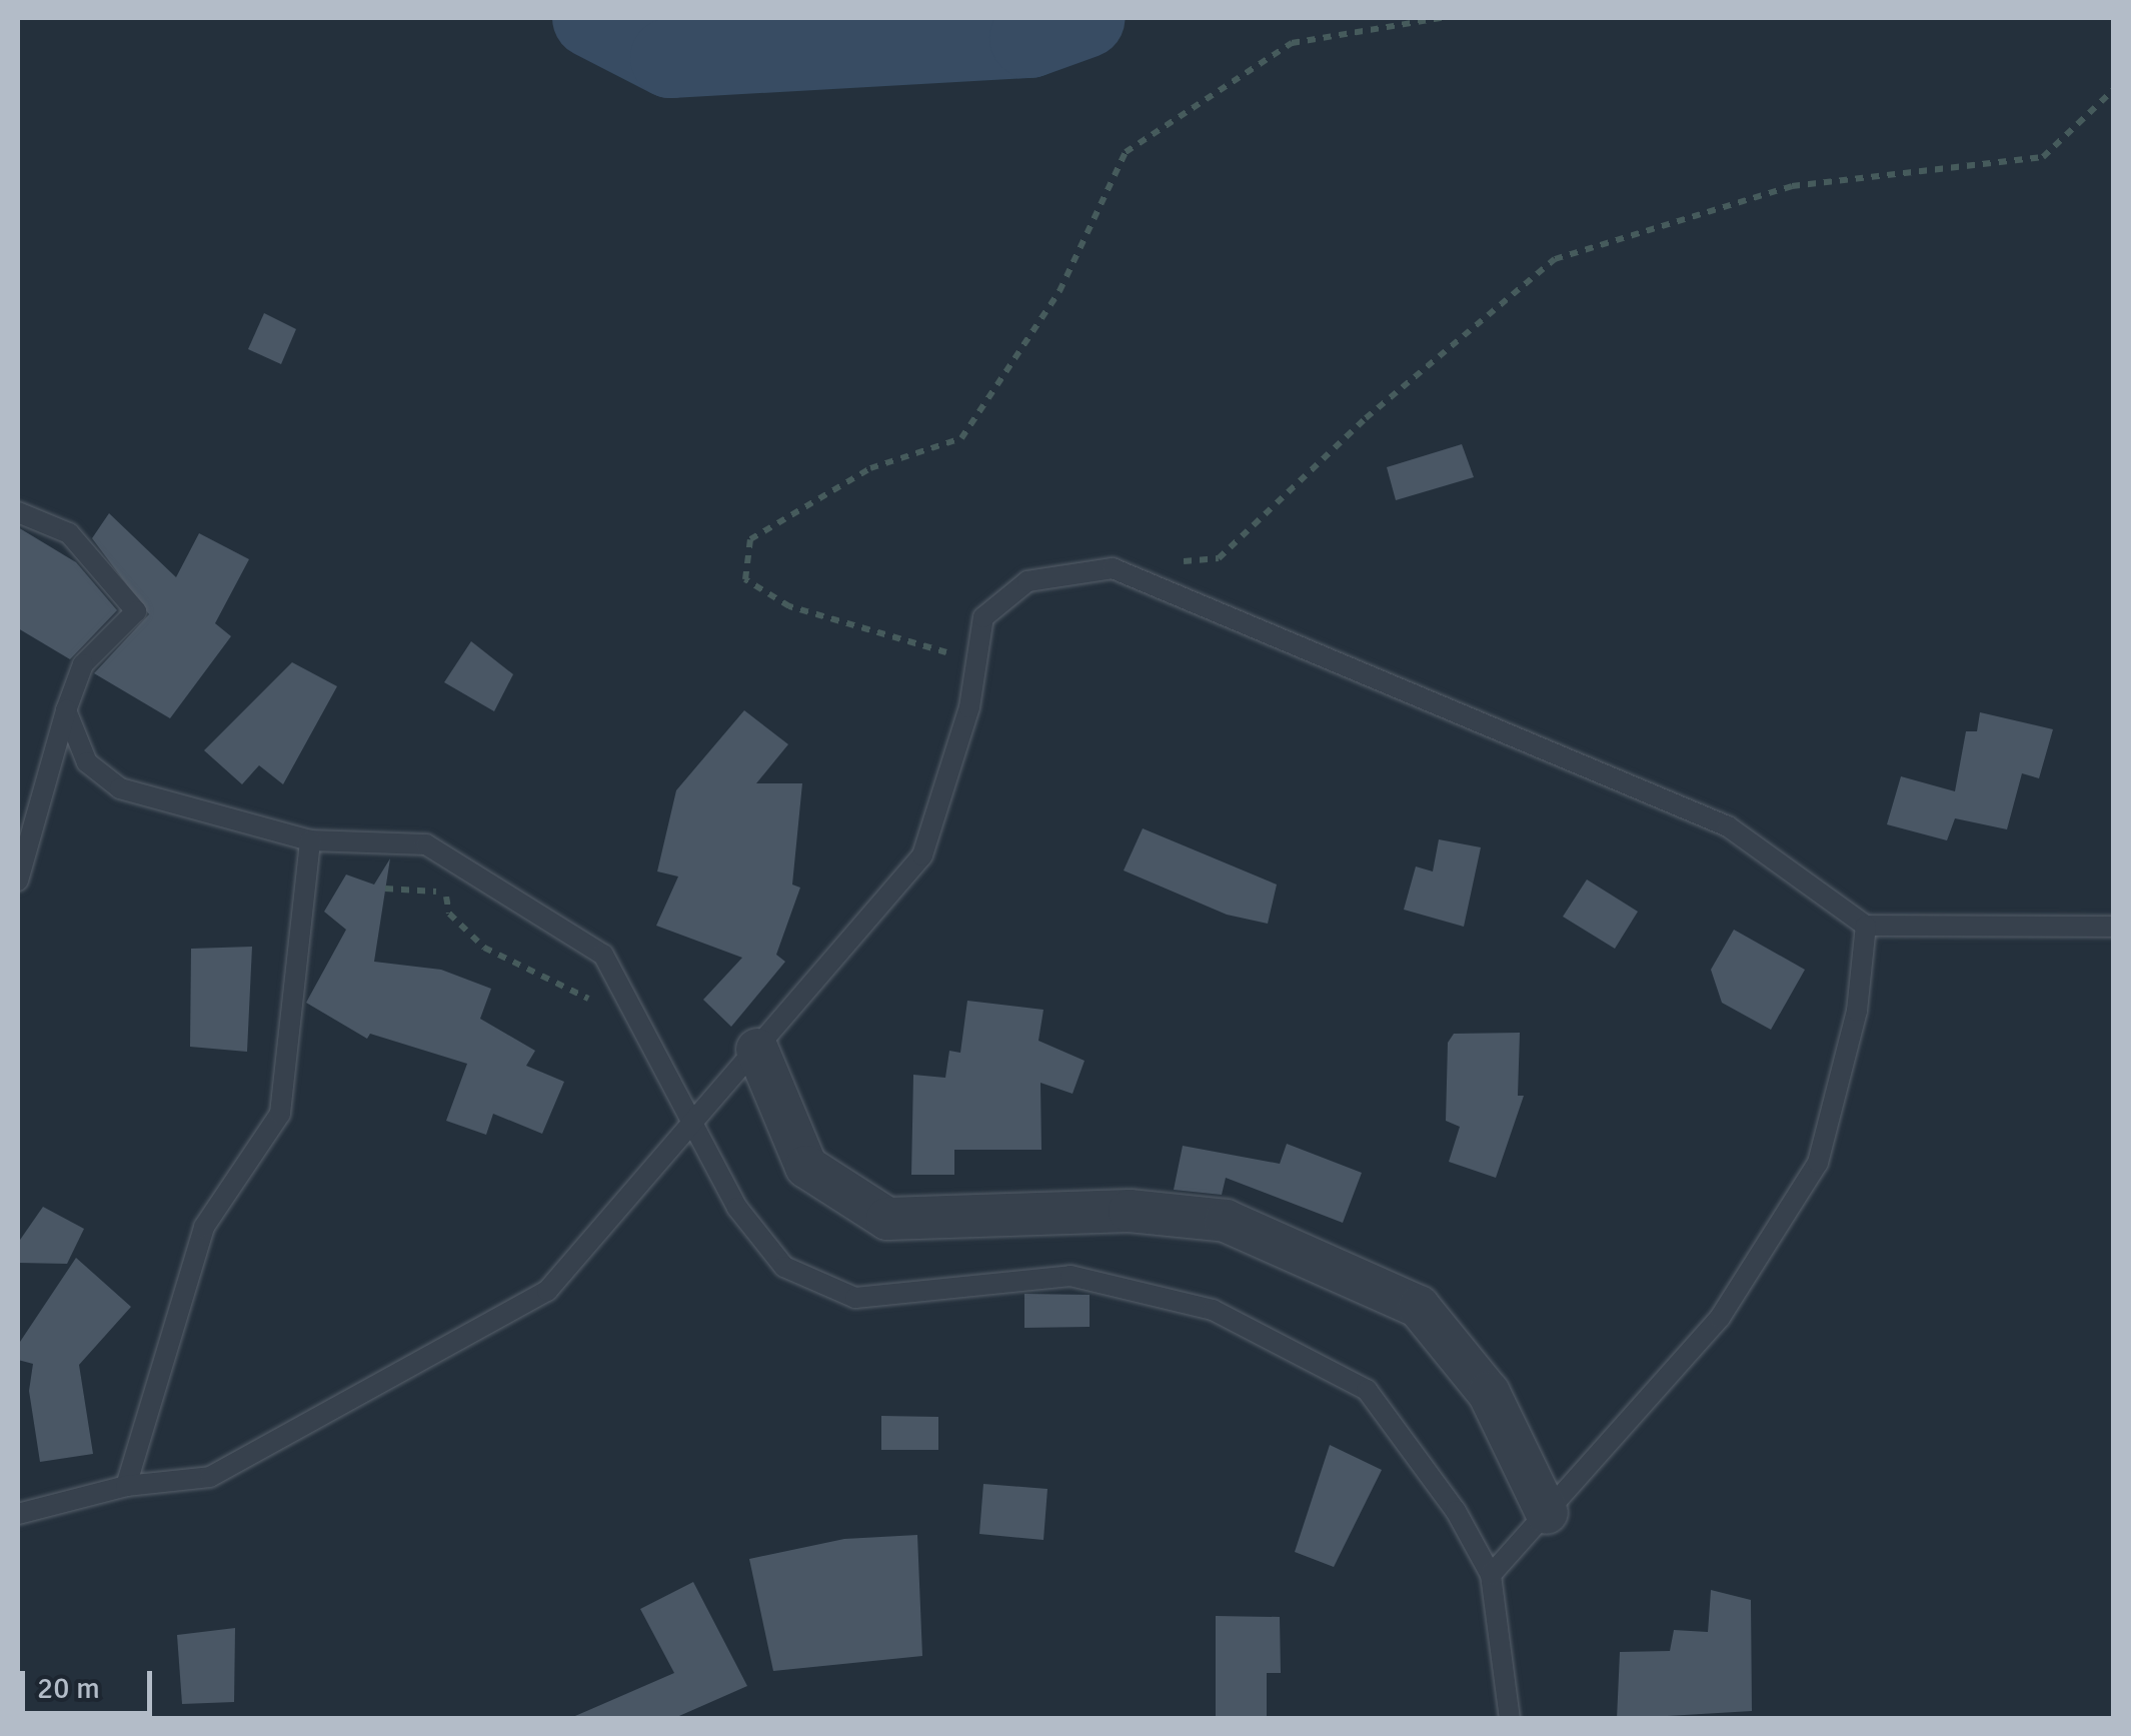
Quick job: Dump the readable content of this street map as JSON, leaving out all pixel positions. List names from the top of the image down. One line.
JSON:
{"scale_bar":"20 m"}
